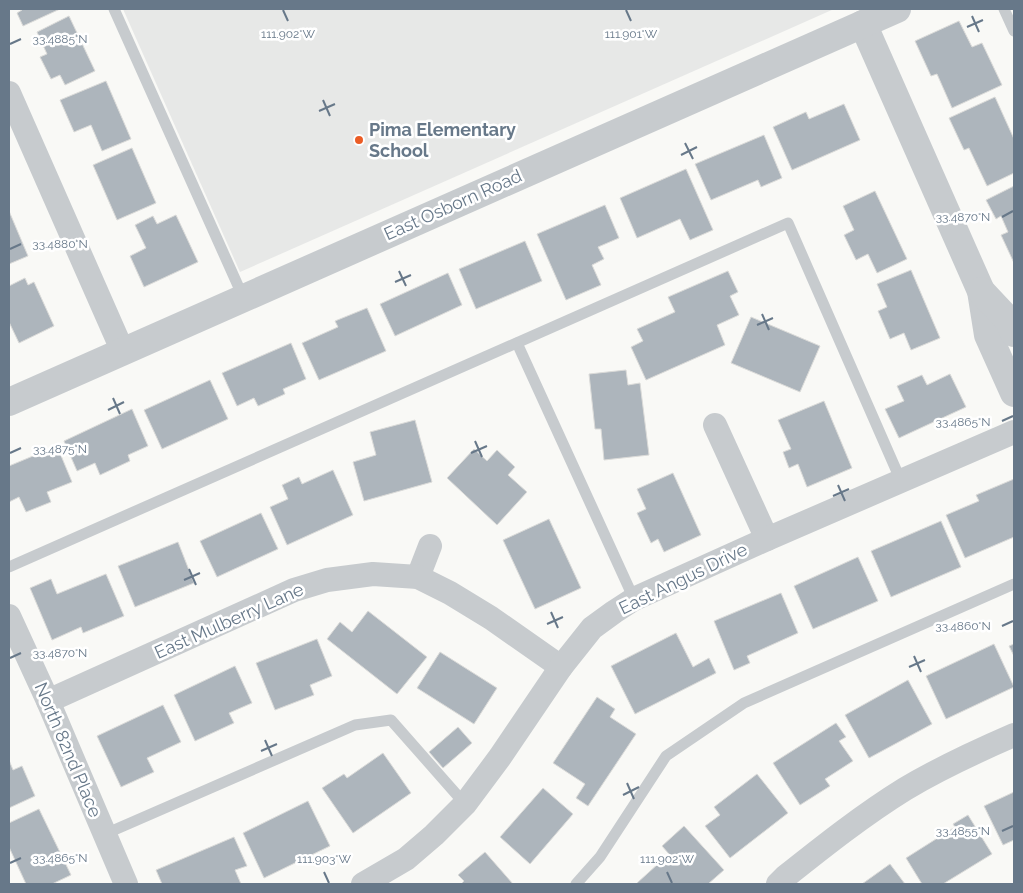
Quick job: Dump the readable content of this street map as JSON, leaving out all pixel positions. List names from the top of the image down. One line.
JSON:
{"streets":{"street":["East Osborn Road","East Angus Drive","East Mulberry Lane","North 82nd Place"]},"crossings":[["East Angus Drive","East Mulberry Lane"],["East Mulberry Lane","North 82nd Place"]],"places":["Pima Elementary School"],"coordinates":["111.901°W","111.902°W","33.4885°N","33.4870°N","33.4880°N","33.4865°N","33.4875°N","33.4860°N","33.4855°N","111.903°W"]}
